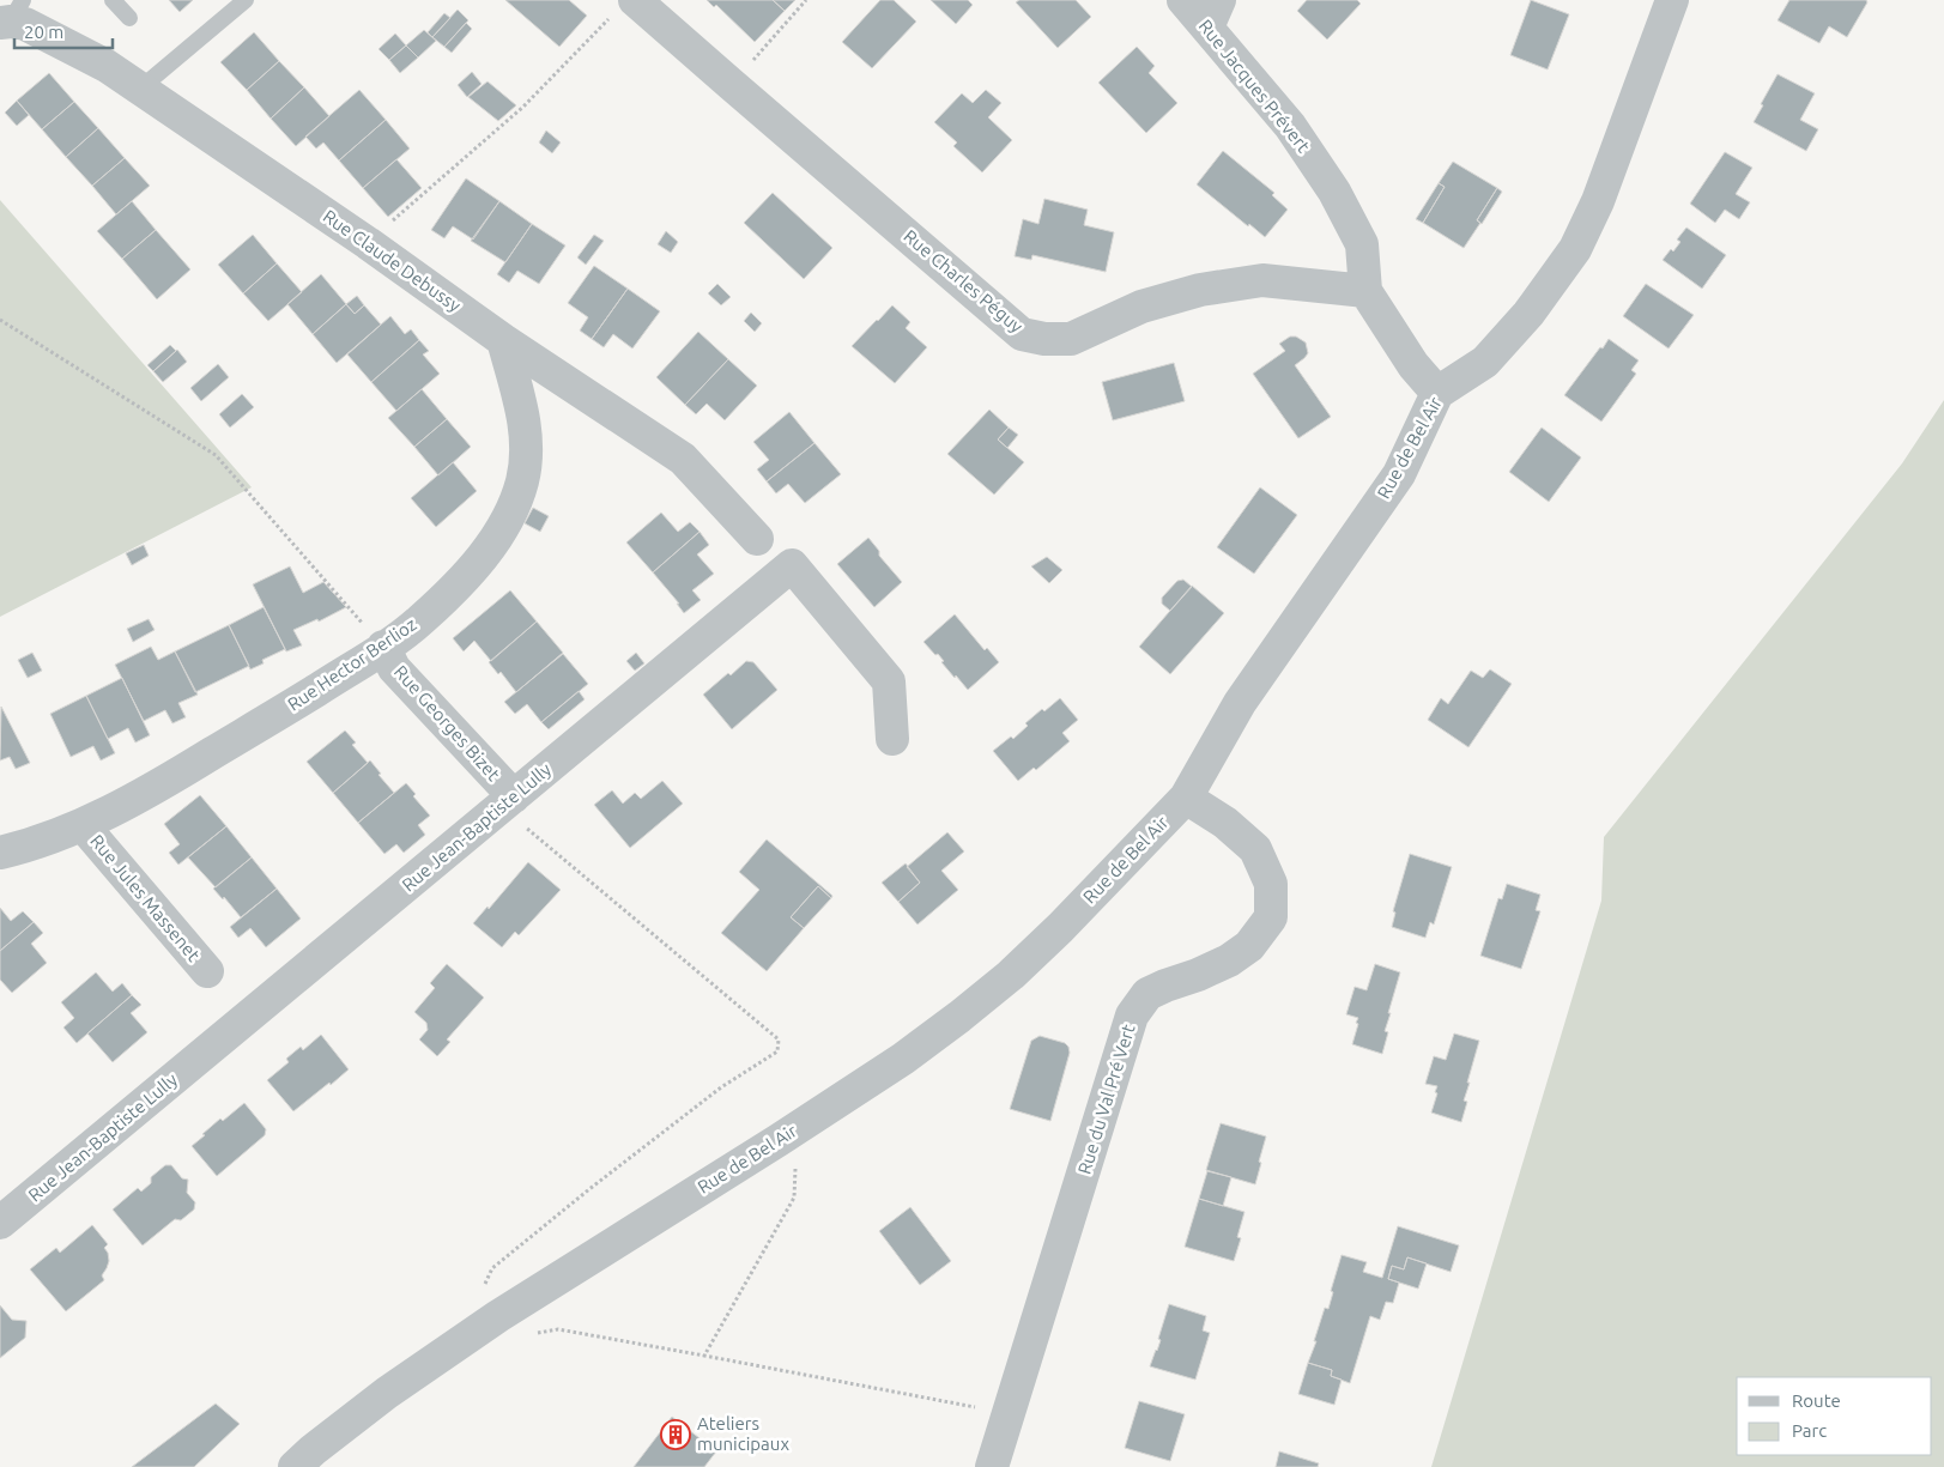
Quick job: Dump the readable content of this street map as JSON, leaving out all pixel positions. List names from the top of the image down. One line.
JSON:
{"streets":{"street":["Rue Jacques Prévert","Rue Claude Debussy","Rue Charles Péguy","Rue de Bel Air","Rue Hector Berlioz","Rue Georges Bizet","Rue Jean-Baptiste Lully","Rue Jules Massenet","Rue du Val Pré Vert"]},"crossings":[["Rue Jacques Prévert","Rue Charles Péguy"],["Rue Jacques Prévert","Rue de Bel Air"],["Rue Claude Debussy","Rue Hector Berlioz"],["Rue de Bel Air","Rue du Val Pré Vert"],["Rue Hector Berlioz","Rue Georges Bizet"],["Rue Hector Berlioz","Rue Jules Massenet"],["Rue Georges Bizet","Rue Jean-Baptiste Lully"]],"places":{"building":["Ateliers municipaux"]},"legend":["Route","Parc"],"scale_bar":"20 m"}
